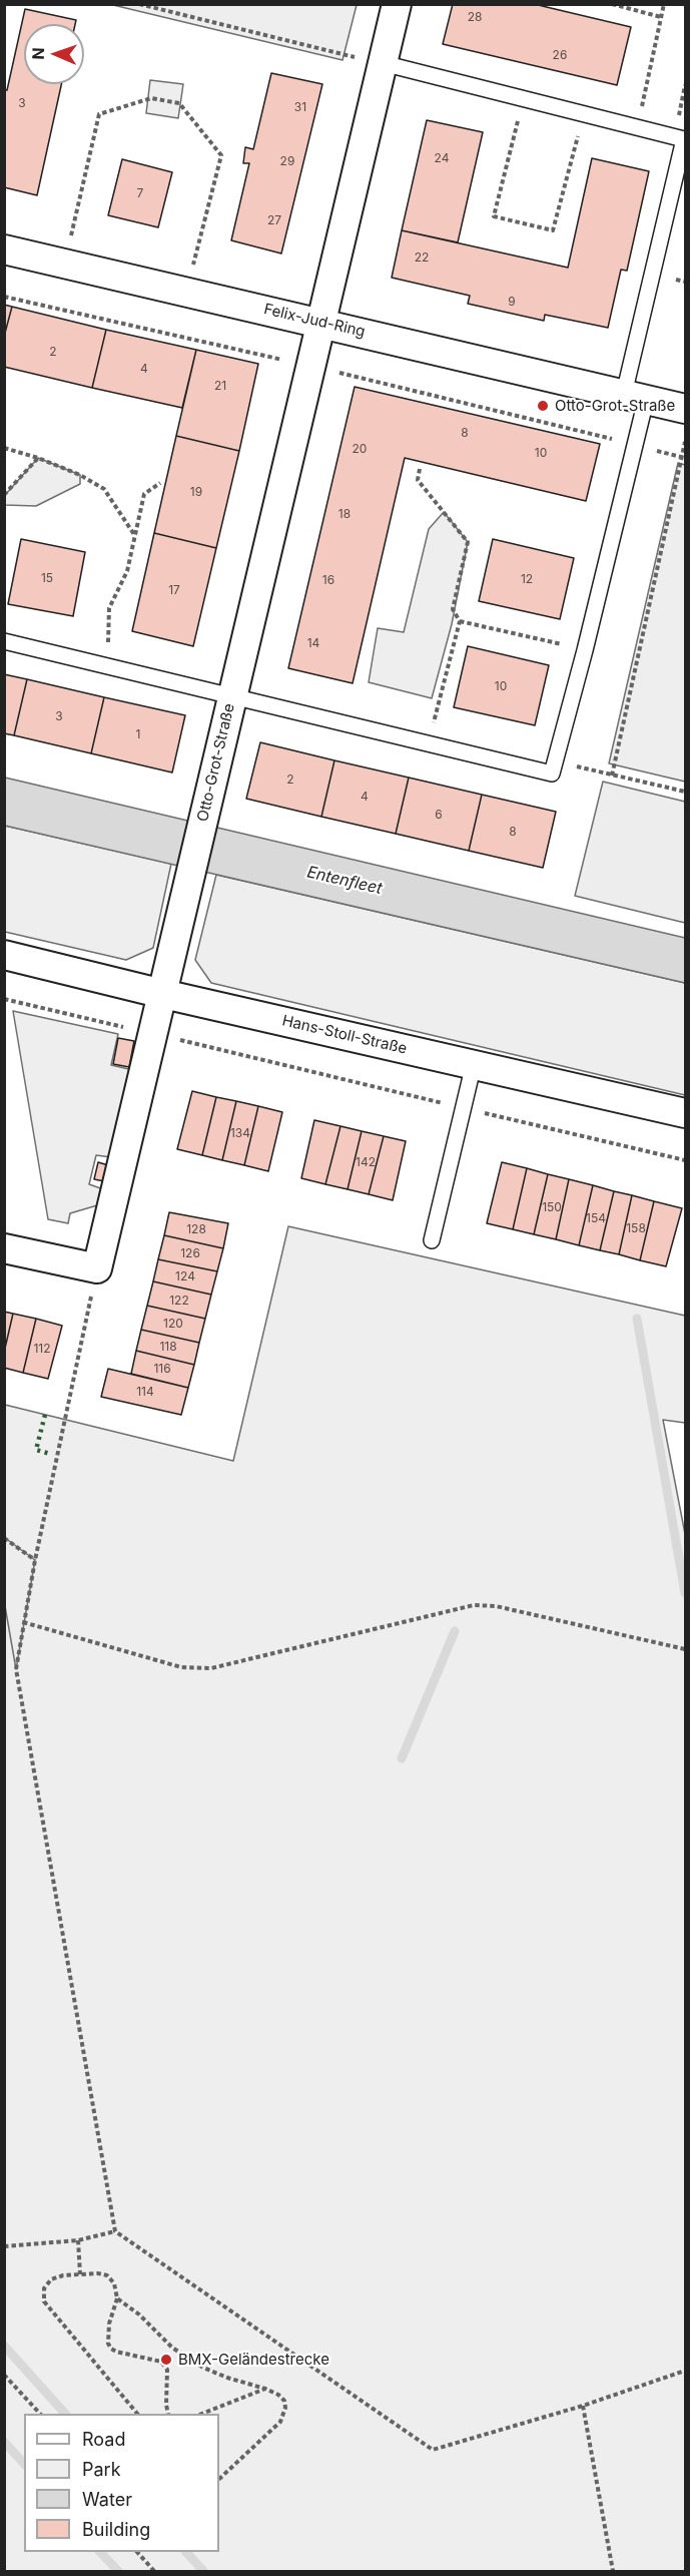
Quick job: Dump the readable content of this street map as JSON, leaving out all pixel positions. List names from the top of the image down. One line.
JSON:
{"streets":{"street":["Felix-Jud-Ring","Otto-Grot-Straße","Hans-Stoll-Straße"]},"crossings":[["Felix-Jud-Ring","Otto-Grot-Straße"],["Otto-Grot-Straße","Hans-Stoll-Straße"]],"water":["Entenfleet"],"places":["Otto-Grot-Straße","BMX-Geländestrecke"],"house_numbers":["28","26","3","31","24","29","7","27","22","9","2","4","21","8","20","10","19","18","15","12","16","17","14","10","3","1","2","4","6","8","134","142","150","154","158","128","126","124","122","120","118","112","116","114"],"legend":["Road","Park","Water","Building"],"north":"left"}
